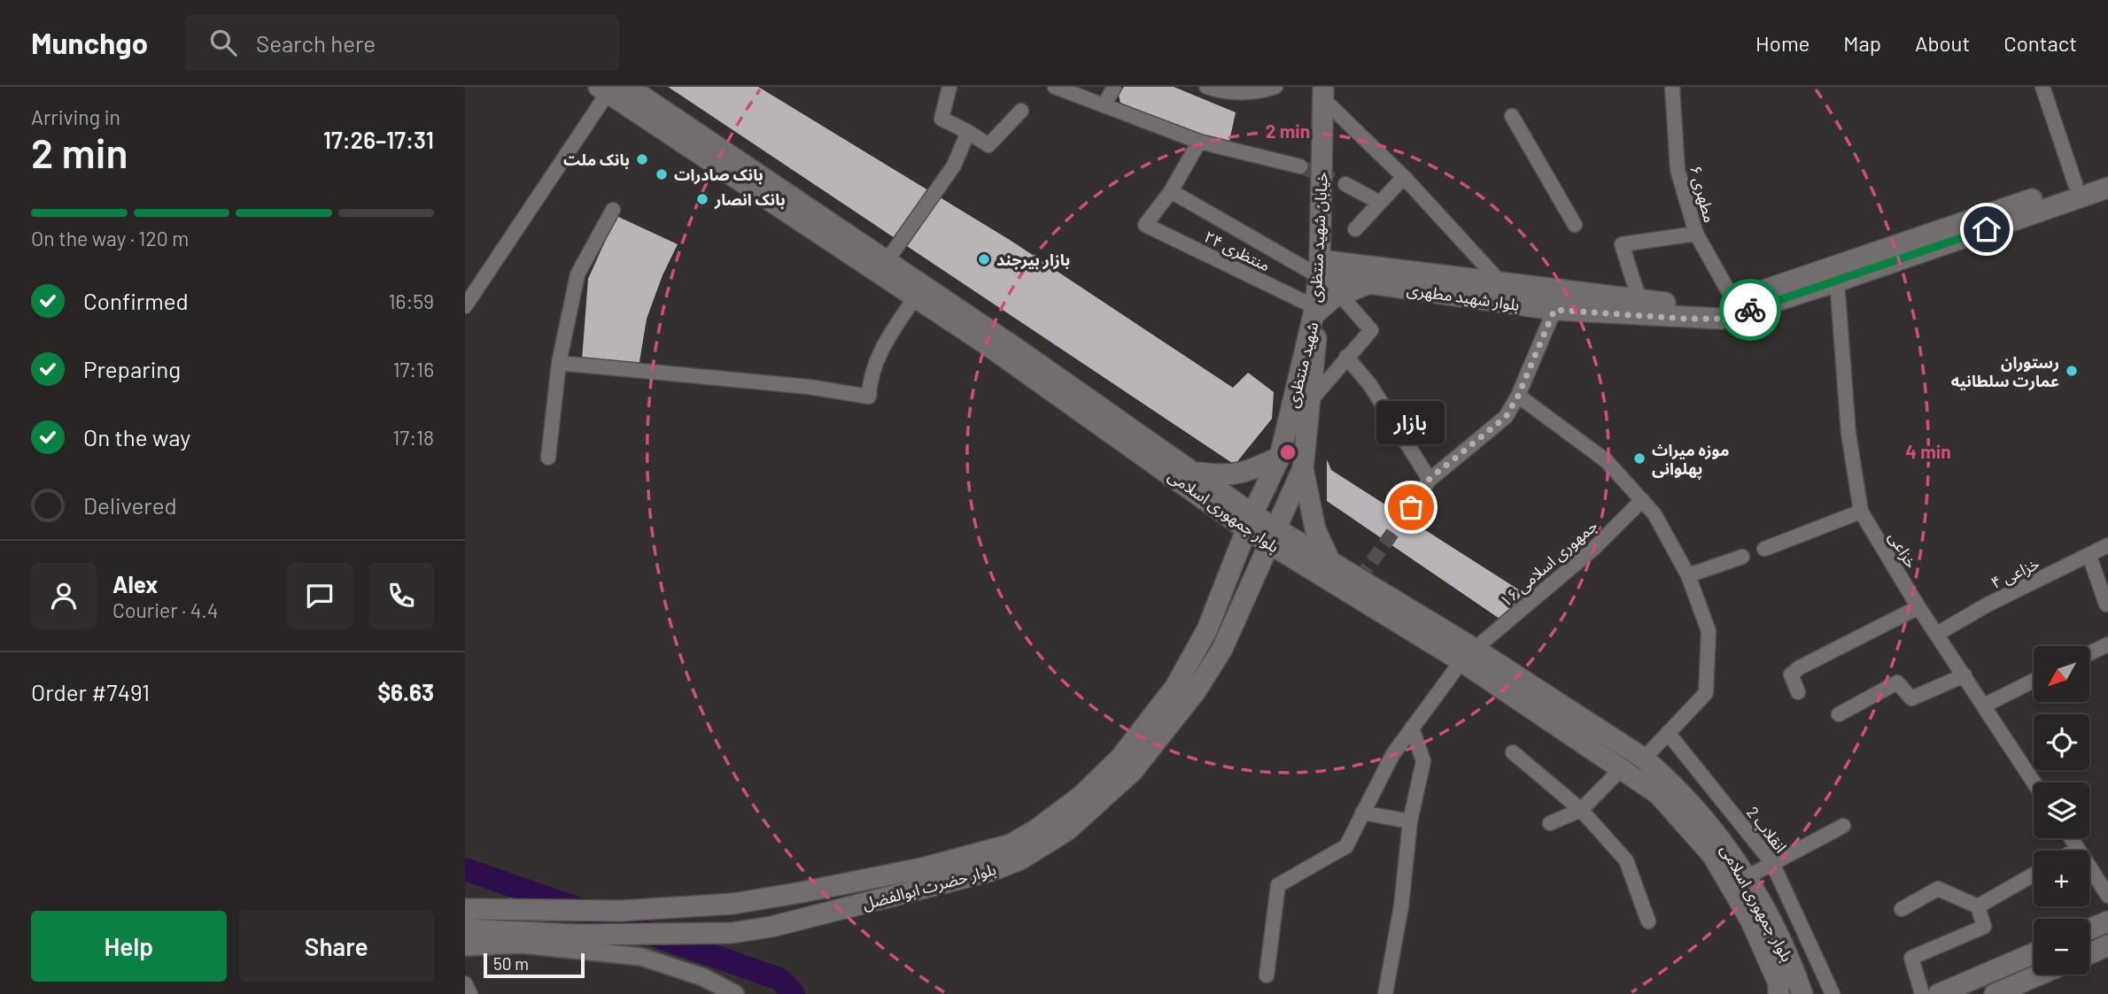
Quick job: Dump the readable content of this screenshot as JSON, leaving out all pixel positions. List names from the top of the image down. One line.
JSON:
{"streets":{"main road":["خیابان شهید منتظری","بلوار شهید مطهری","شهید منتظری","بلوار جمهوری اسلامی","بلوار حضرت ابوالفضل"],"street":["مطهری ۶","منتظری ۲۴","خزاعی","جمهوری اسلامی ۱۶","خزاعی ۴","انقلاب 2"]},"crossings":[["مطهری ۶","بلوار شهید مطهری"],["خیابان شهید منتظری","منتظری ۲۴"],["خیابان شهید منتظری","بلوار شهید مطهری"],["خیابان شهید منتظری","شهید منتظری"],["منتظری ۲۴","شهید منتظری"],["بلوار شهید مطهری","خزاعی"],["شهید منتظری","بلوار جمهوری اسلامی"],["شهید منتظری","بلوار حضرت ابوالفضل"],["بلوار جمهوری اسلامی","جمهوری اسلامی ۱۶"],["بلوار جمهوری اسلامی","بلوار حضرت ابوالفضل"],["خزاعی","خزاعی ۴"]],"places":["بانک ملت","بانک صادرات","بانک انصار","بازار بیرجند","رستوران عمارت سلطانیه","موزه میراث پهلوانی","بازار"],"scale_bar":"50 m","north":"bottom left","page":{"header":"Munchgo","search":"Search here","nav":["Home","Map","About","Contact"],"heading":["2 min","Arriving in","17:26–17:31"],"panel":["Alex","Courier · 4.4","Order #7491","$6.63"],"bar":"On the way · 120 m","list":[["Confirmed","16:59"],["Preparing","17:16"],["On the way","17:18"],"Delivered"],"bubble":"بازار","map_buttons":["+","−"],"buttons":["Help","Share"],"scale":"50 m"},"rings":["2 min","4 min"]}
